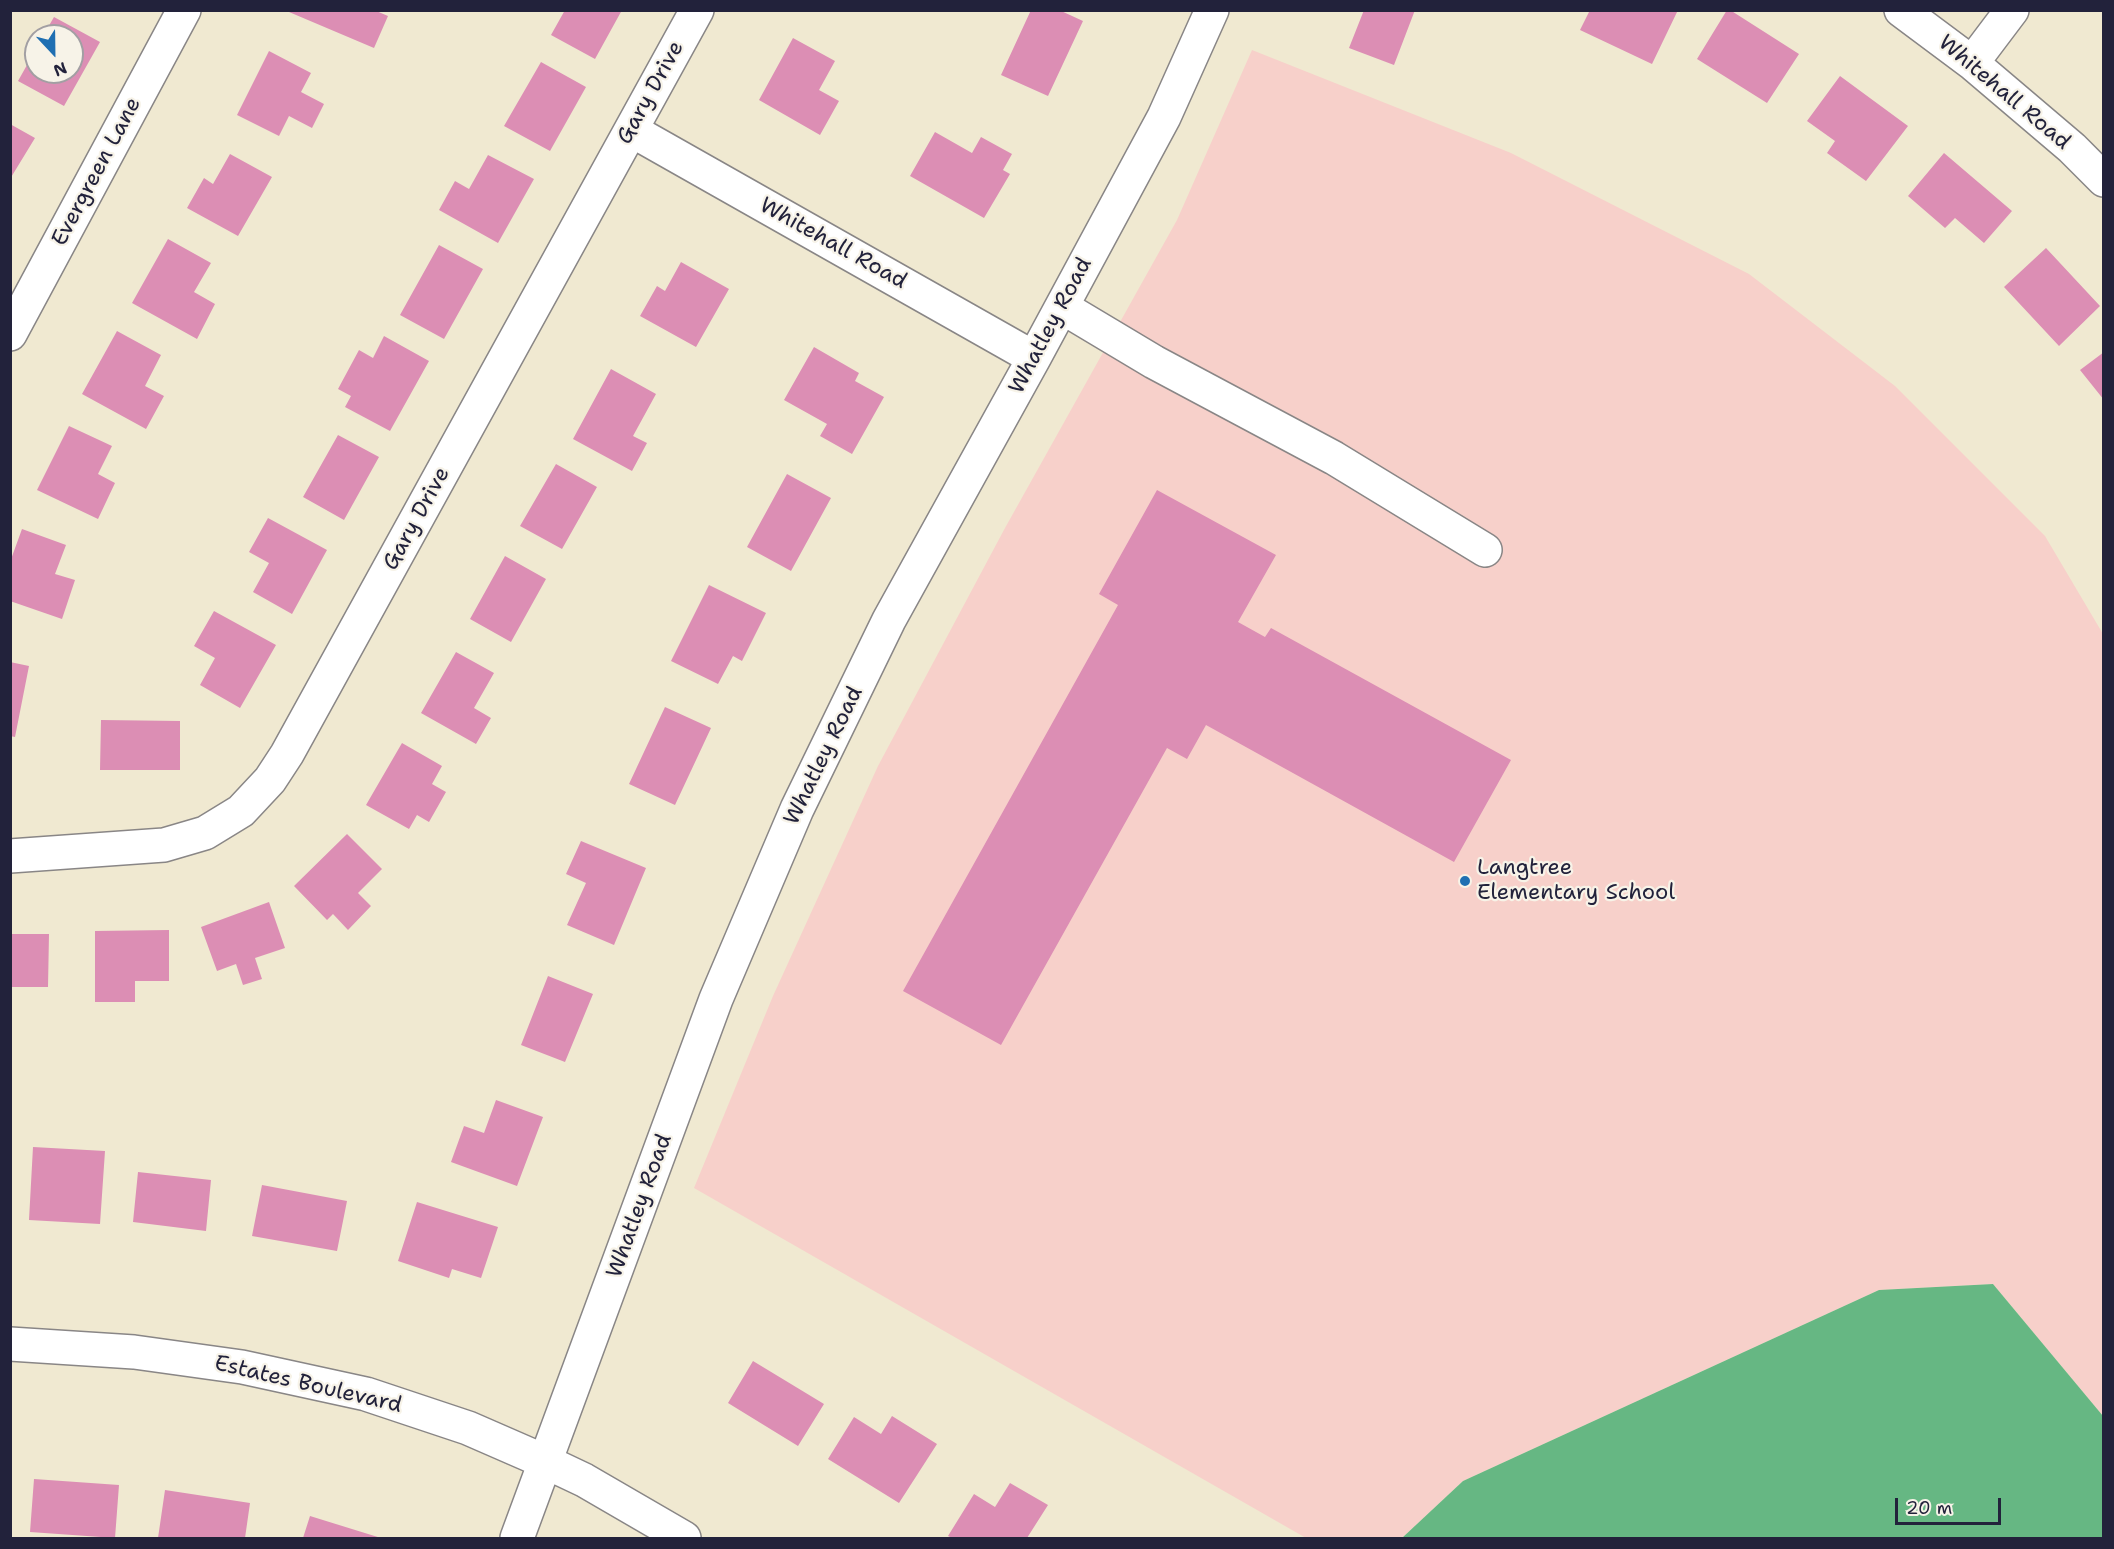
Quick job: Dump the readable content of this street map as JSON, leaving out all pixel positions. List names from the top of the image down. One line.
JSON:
{"streets":{"street":["Gary Drive","Whitehall Road","Evergreen Lane","Whatley Road","Estates Boulevard"]},"crossings":[["Gary Drive","Whitehall Road"],["Whitehall Road","Whatley Road"],["Whatley Road","Estates Boulevard"]],"places":["Langtree Elementary School"],"scale_bar":"20 m","north":"bottom"}
